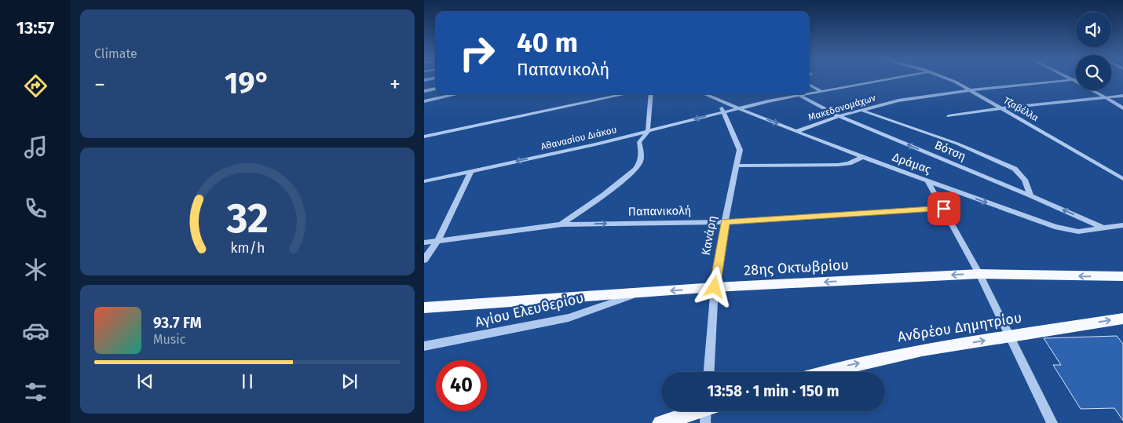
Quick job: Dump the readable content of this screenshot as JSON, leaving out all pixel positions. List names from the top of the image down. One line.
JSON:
{"streets":{"main road":["28ης Οκτωβρίου","Ανδρέου Δημητρίου"],"street":["Μακεδονομάχων","Τζαβέλλα","Αθανασίου Διάκου","Βότση","Δράμας","Παπανικολή","Κανάρη","Αγίου Ελευθερίου"]},"crossings":[["Μακεδονομάχων","Τζαβέλλα"],["Μακεδονομάχων","Βότση"],["Μακεδονομάχων","Δράμας"],["Αθανασίου Διάκου","Βότση"],["Αθανασίου Διάκου","Δράμας"],["Αθανασίου Διάκου","Κανάρη"],["Βότση","Δράμας"],["Δράμας","Κανάρη"],["Παπανικολή","Κανάρη"],["Κανάρη","28ης Οκτωβρίου"],["28ης Οκτωβρίου","Αγίου Ελευθερίου"]],"one_way":["28ης Οκτωβρίου","Ανδρέου Δημητρίου"],"page":{"tabs":"13:57","tile":"Climate","turn":["40 m","Παπανικολή"],"heat":["−","19°","+"],"song":["93.7 FM","Music"],"limit":"40","trip":"13:58 · 1 min · 150 m","gauge":["32","km/h"]}}
